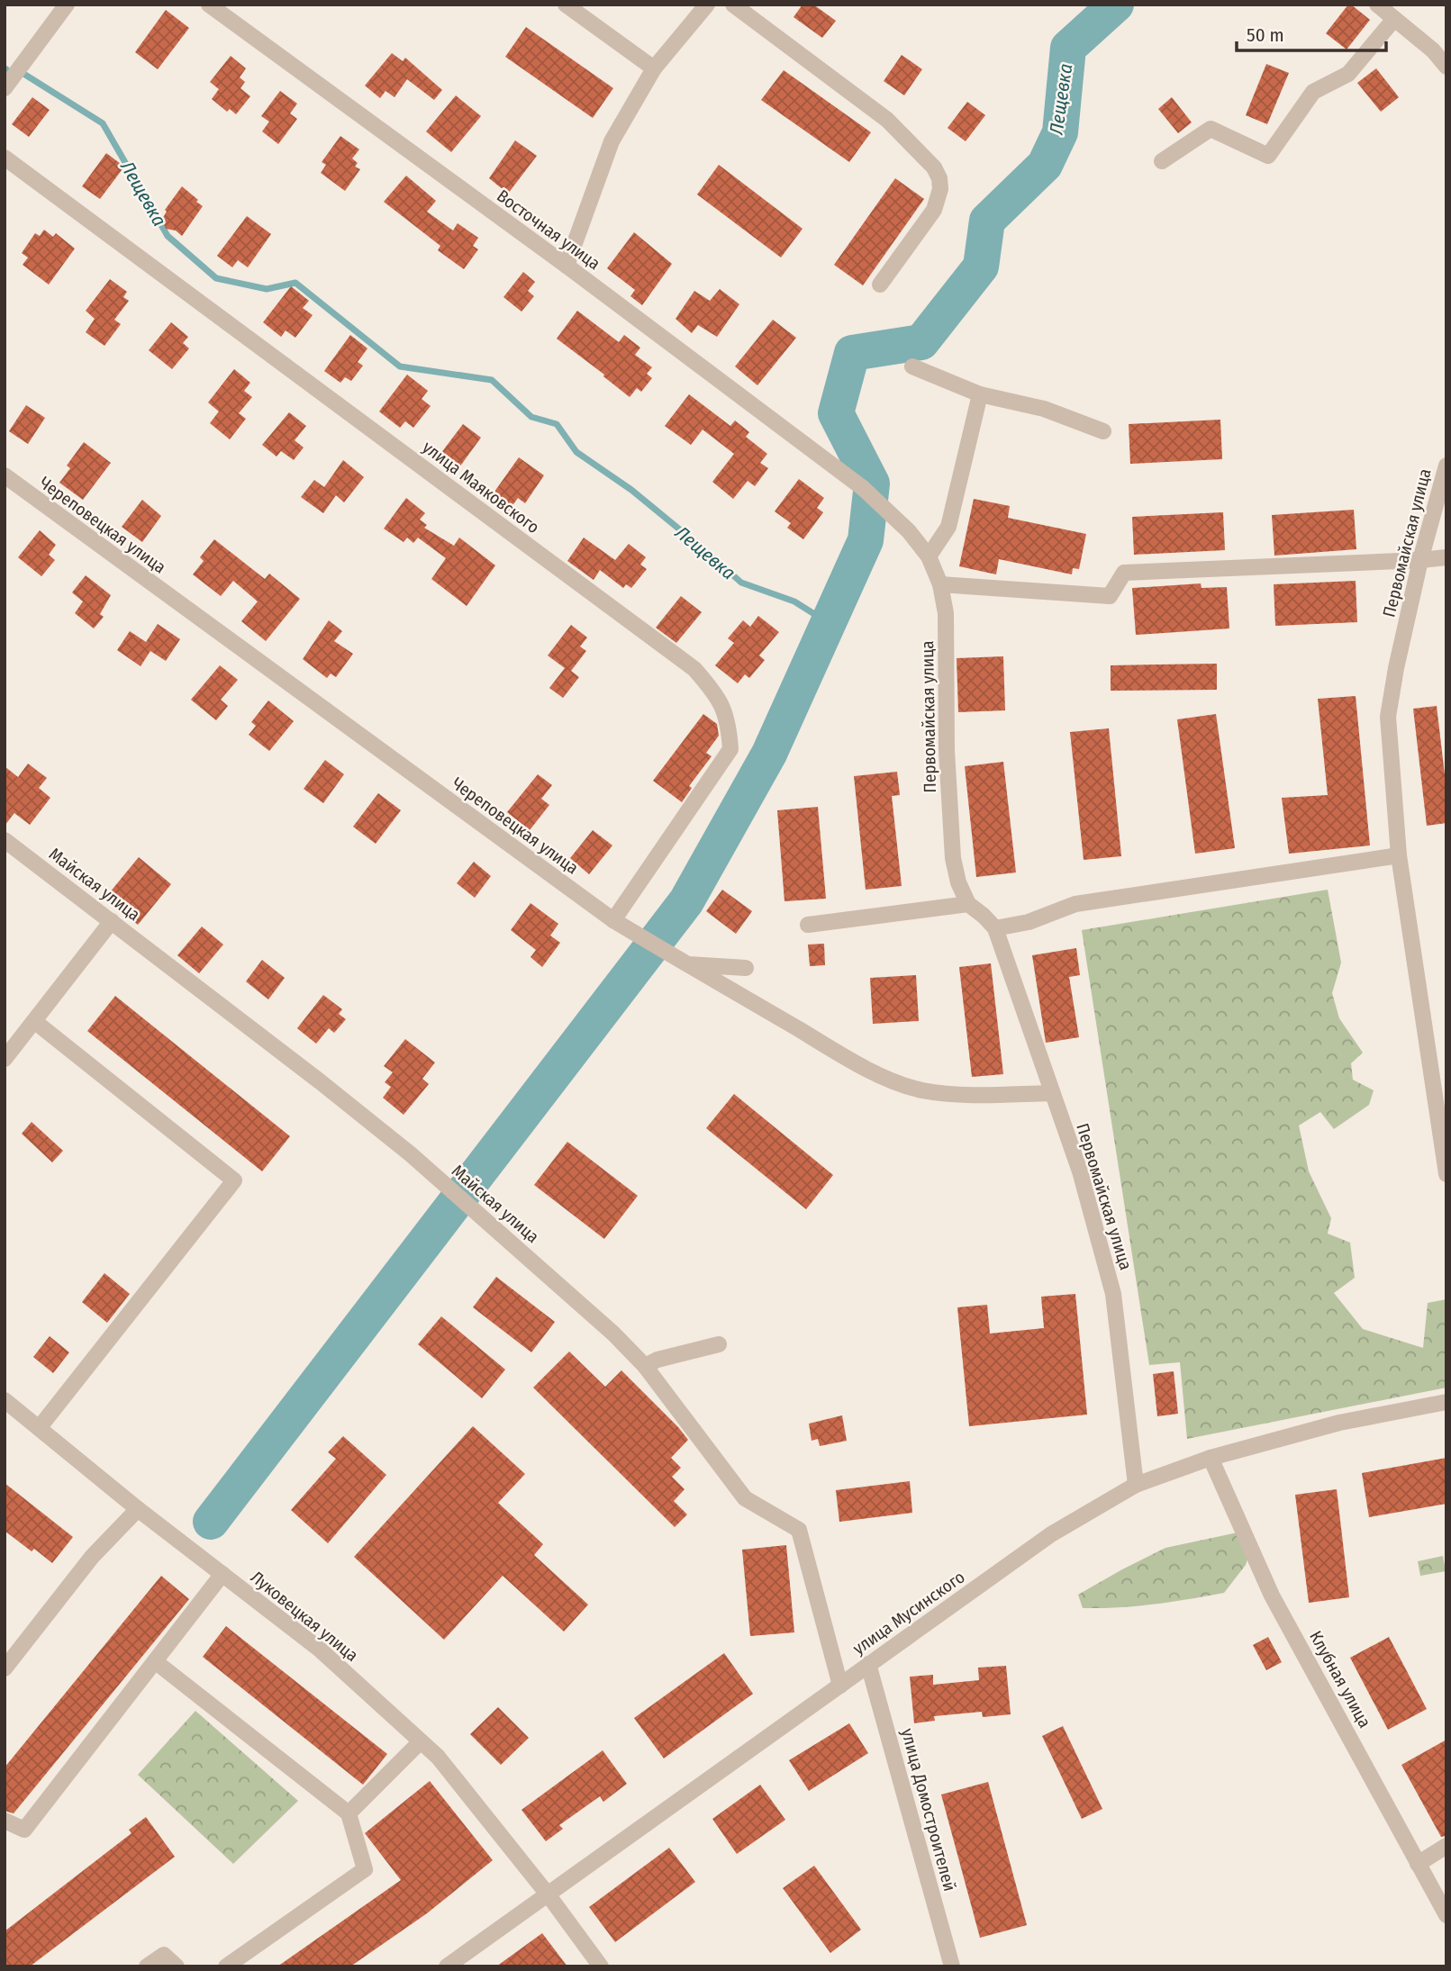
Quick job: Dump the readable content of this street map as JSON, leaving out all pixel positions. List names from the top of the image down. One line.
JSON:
{"streets":{"street":["Восточная улица","улица Маяковского","Череповецкая улица","Первомайская улица","Майская улица","улица Мусинского","Луковецкая улица","Клубная улица","улица Домостроителей"]},"crossings":[["Восточная улица","Первомайская улица"],["улица Маяковского","Череповецкая улица"],["Череповецкая улица","Первомайская улица"],["Первомайская улица","улица Мусинского"],["Майская улица","улица Мусинского"],["улица Мусинского","Луковецкая улица"],["улица Мусинского","Клубная улица"],["улица Мусинского","улица Домостроителей"]],"water":["Лещевка"],"scale_bar":"50 m"}
